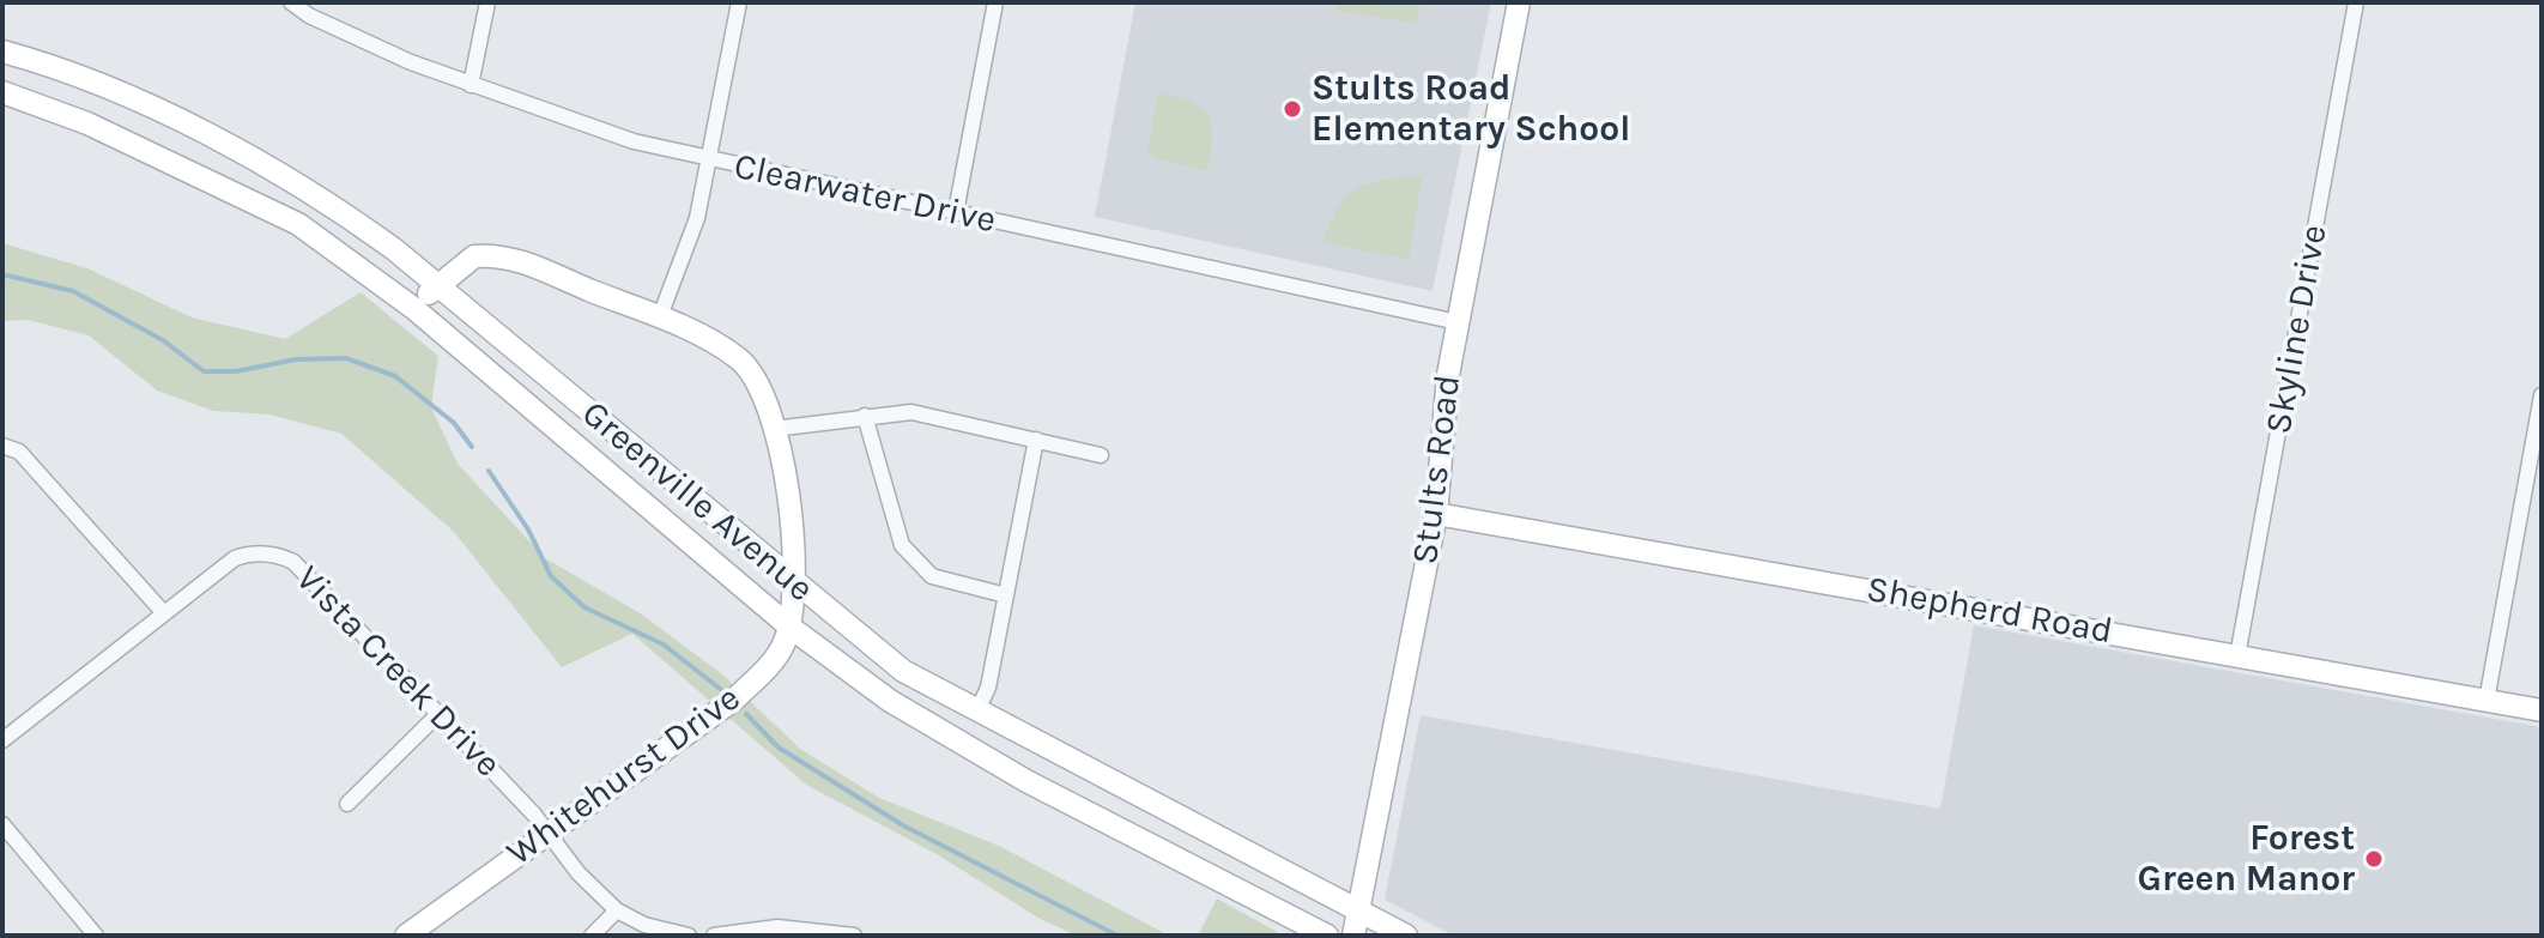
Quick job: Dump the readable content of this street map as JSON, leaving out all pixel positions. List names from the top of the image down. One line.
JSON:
{"streets":{"main road":["Stults Road","Greenville Avenue","Shepherd Road","Whitehurst Drive"],"street":["Clearwater Drive","Skyline Drive","Vista Creek Drive"]},"crossings":[["Clearwater Drive","Stults Road"],["Skyline Drive","Shepherd Road"],["Stults Road","Greenville Avenue"],["Stults Road","Shepherd Road"],["Greenville Avenue","Whitehurst Drive"],["Vista Creek Drive","Whitehurst Drive"]],"places":["Stults Road Elementary School","Forest Green Manor"]}
